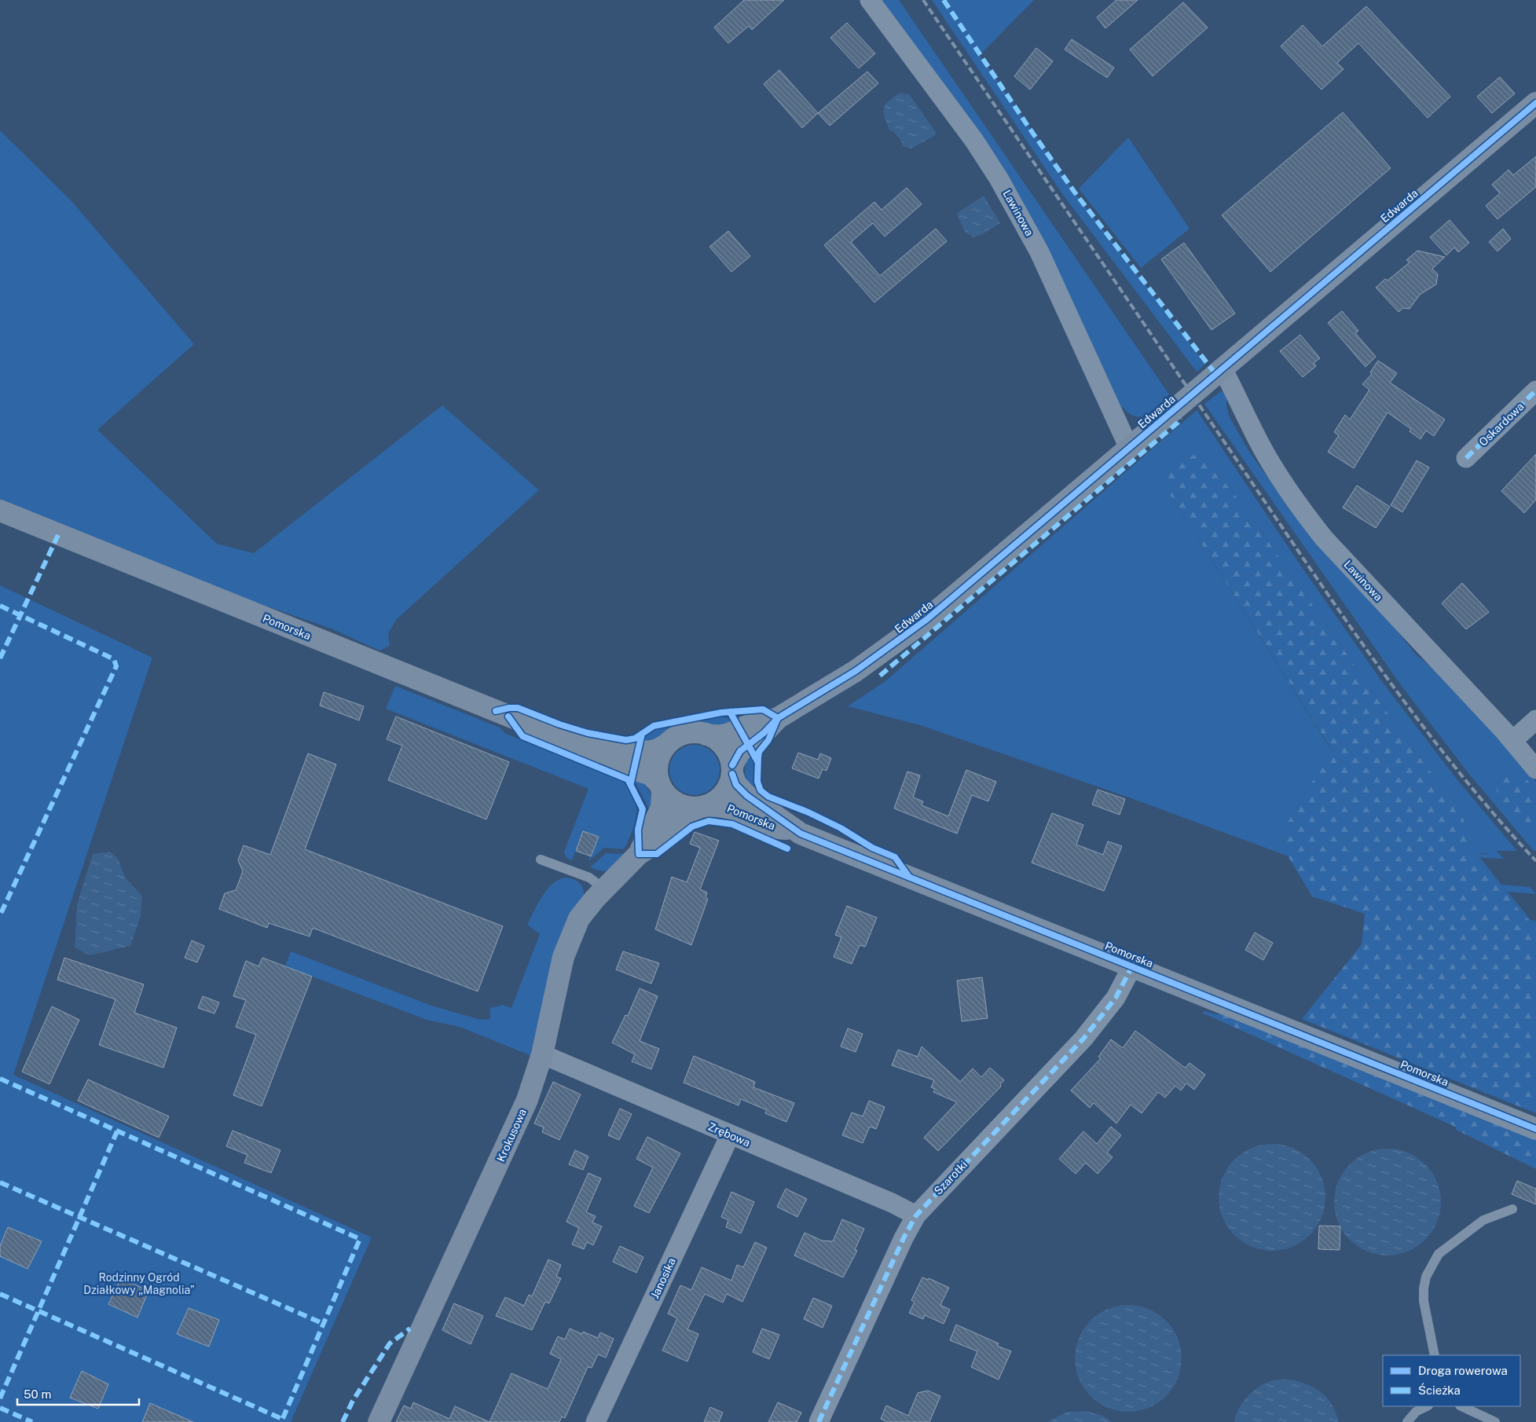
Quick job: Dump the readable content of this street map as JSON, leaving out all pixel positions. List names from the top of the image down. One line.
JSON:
{"streets":{"street":["Edwarda","Lawinowa","Oskardowa","Pomorska","Zrębowa","Krokusowa","Szarotki","Janosika"]},"crossings":[["Edwarda","Lawinowa"],["Edwarda","Pomorska"],["Edwarda","Krokusowa"],["Pomorska","Krokusowa"],["Pomorska","Szarotki"],["Zrębowa","Krokusowa"],["Zrębowa","Szarotki"],["Zrębowa","Janosika"]],"parks":["Rodzinny Ogród Działkowy „Magnolia”"],"legend":["Droga rowerowa","Ścieżka"],"scale_bar":"50 m"}
